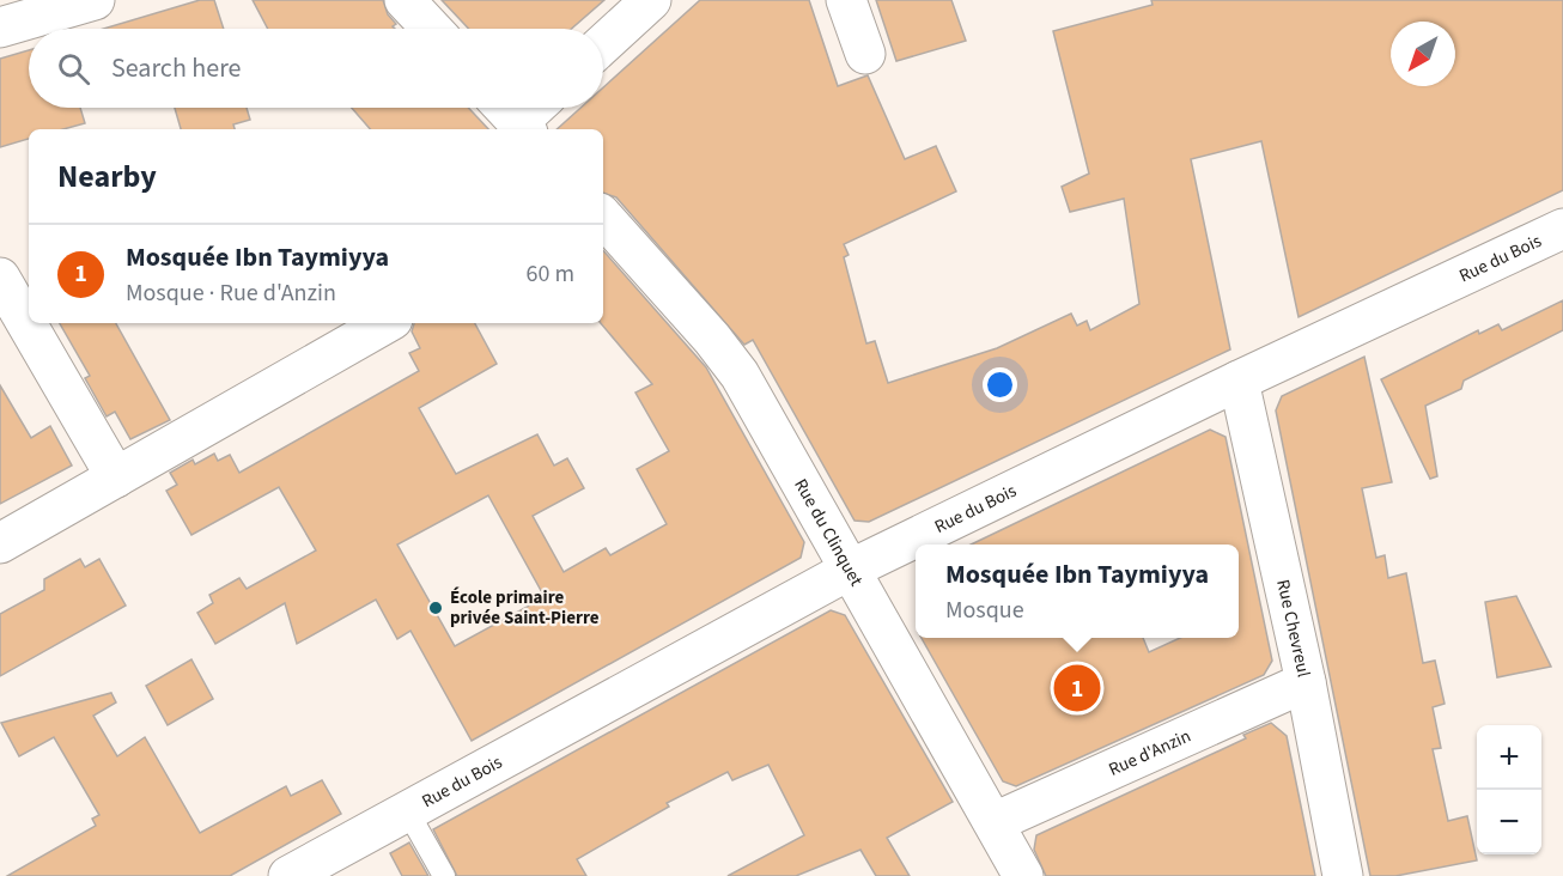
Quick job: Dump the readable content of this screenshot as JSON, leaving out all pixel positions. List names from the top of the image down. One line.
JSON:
{"streets":{"street":["Rue du Bois","Rue du Clinquet","Rue Chevreul","Rue d'Anzin"]},"crossings":[["Rue du Bois","Rue du Clinquet"],["Rue du Bois","Rue Chevreul"],["Rue du Clinquet","Rue d'Anzin"],["Rue Chevreul","Rue d'Anzin"]],"places":["École primaire privée Saint-Pierre"],"north":"bottom left","page":{"search":"Search here","heading":"Nearby","list":[{"mark":"1","name":"Mosquée Ibn Taymiyya","note":"Mosque · Rue d'Anzin","value":"60 m"}],"popup":["Mosquée Ibn Taymiyya","Mosque"],"pins":"1","map_buttons":["+","−"]}}
